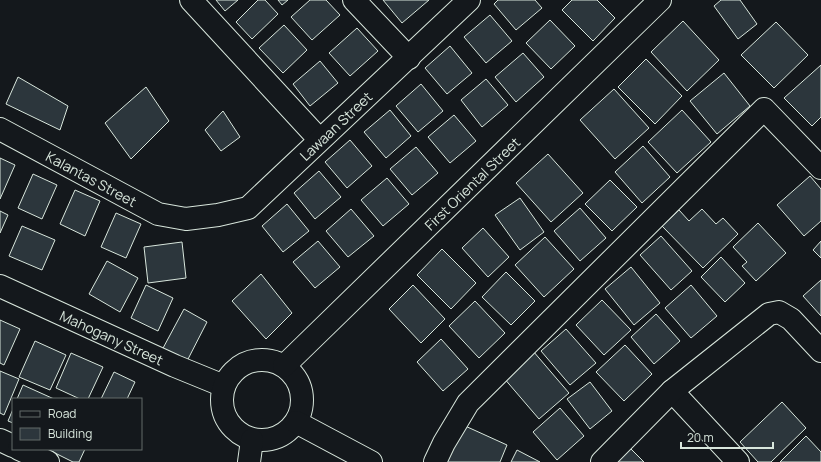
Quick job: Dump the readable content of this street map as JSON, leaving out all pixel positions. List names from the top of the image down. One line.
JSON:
{"streets":{"street":["Lawaan Street","Kalantas Street","First Oriental Street","Mahogany Street"]},"crossings":[["Lawaan Street","Kalantas Street"],["First Oriental Street","Mahogany Street"]],"legend":["Road","Building"],"scale_bar":"20 m"}
